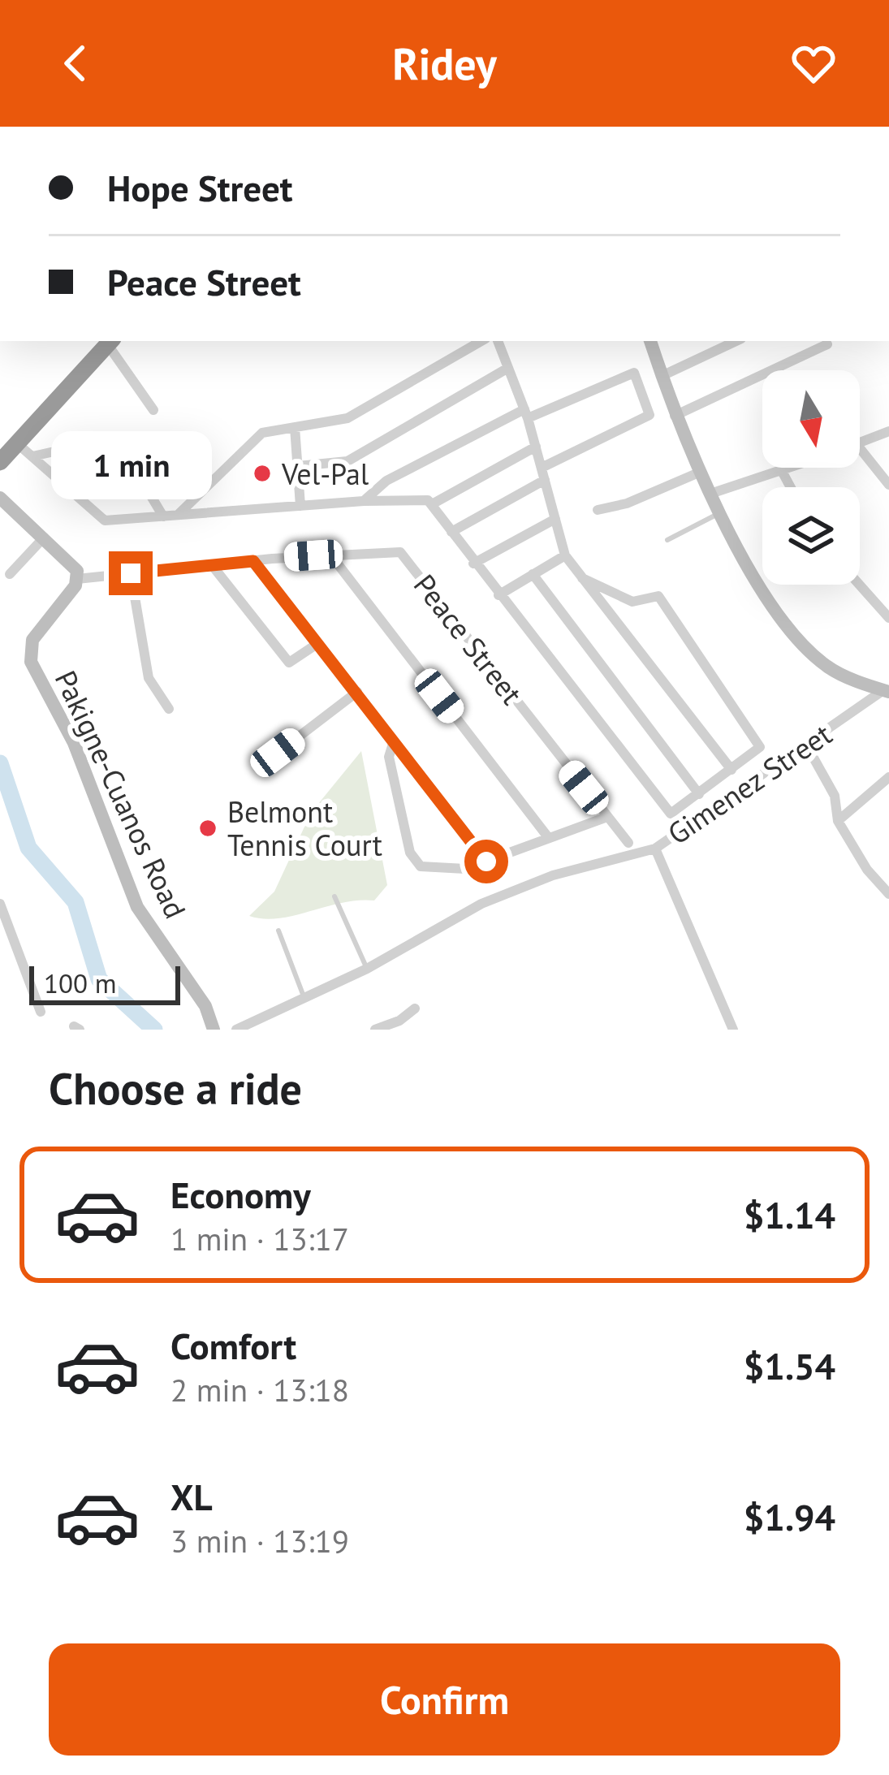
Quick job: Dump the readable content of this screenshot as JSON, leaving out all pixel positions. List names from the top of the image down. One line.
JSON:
{"streets":{"street":["Peace Street","Gimenez Street","Pakigne-Cuanos Road"]},"crossings":[["Peace Street","Pakigne-Cuanos Road"]],"places":["Vel-Pal","Belmont Tennis Court"],"scale_bar":"100 m","north":"bottom","page":{"header":"Ridey","banner":["Hope Street","Peace Street"],"bubble":"1 min","scale":"100 m","heading":"Choose a ride","list":[{"name":"Economy","note":"1 min · 13:17","value":"$1.14"},{"name":"Comfort","note":"2 min · 13:18","value":"$1.54"},{"name":"XL","note":"3 min · 13:19","value":"$1.94"}],"buttons":"Confirm"}}
